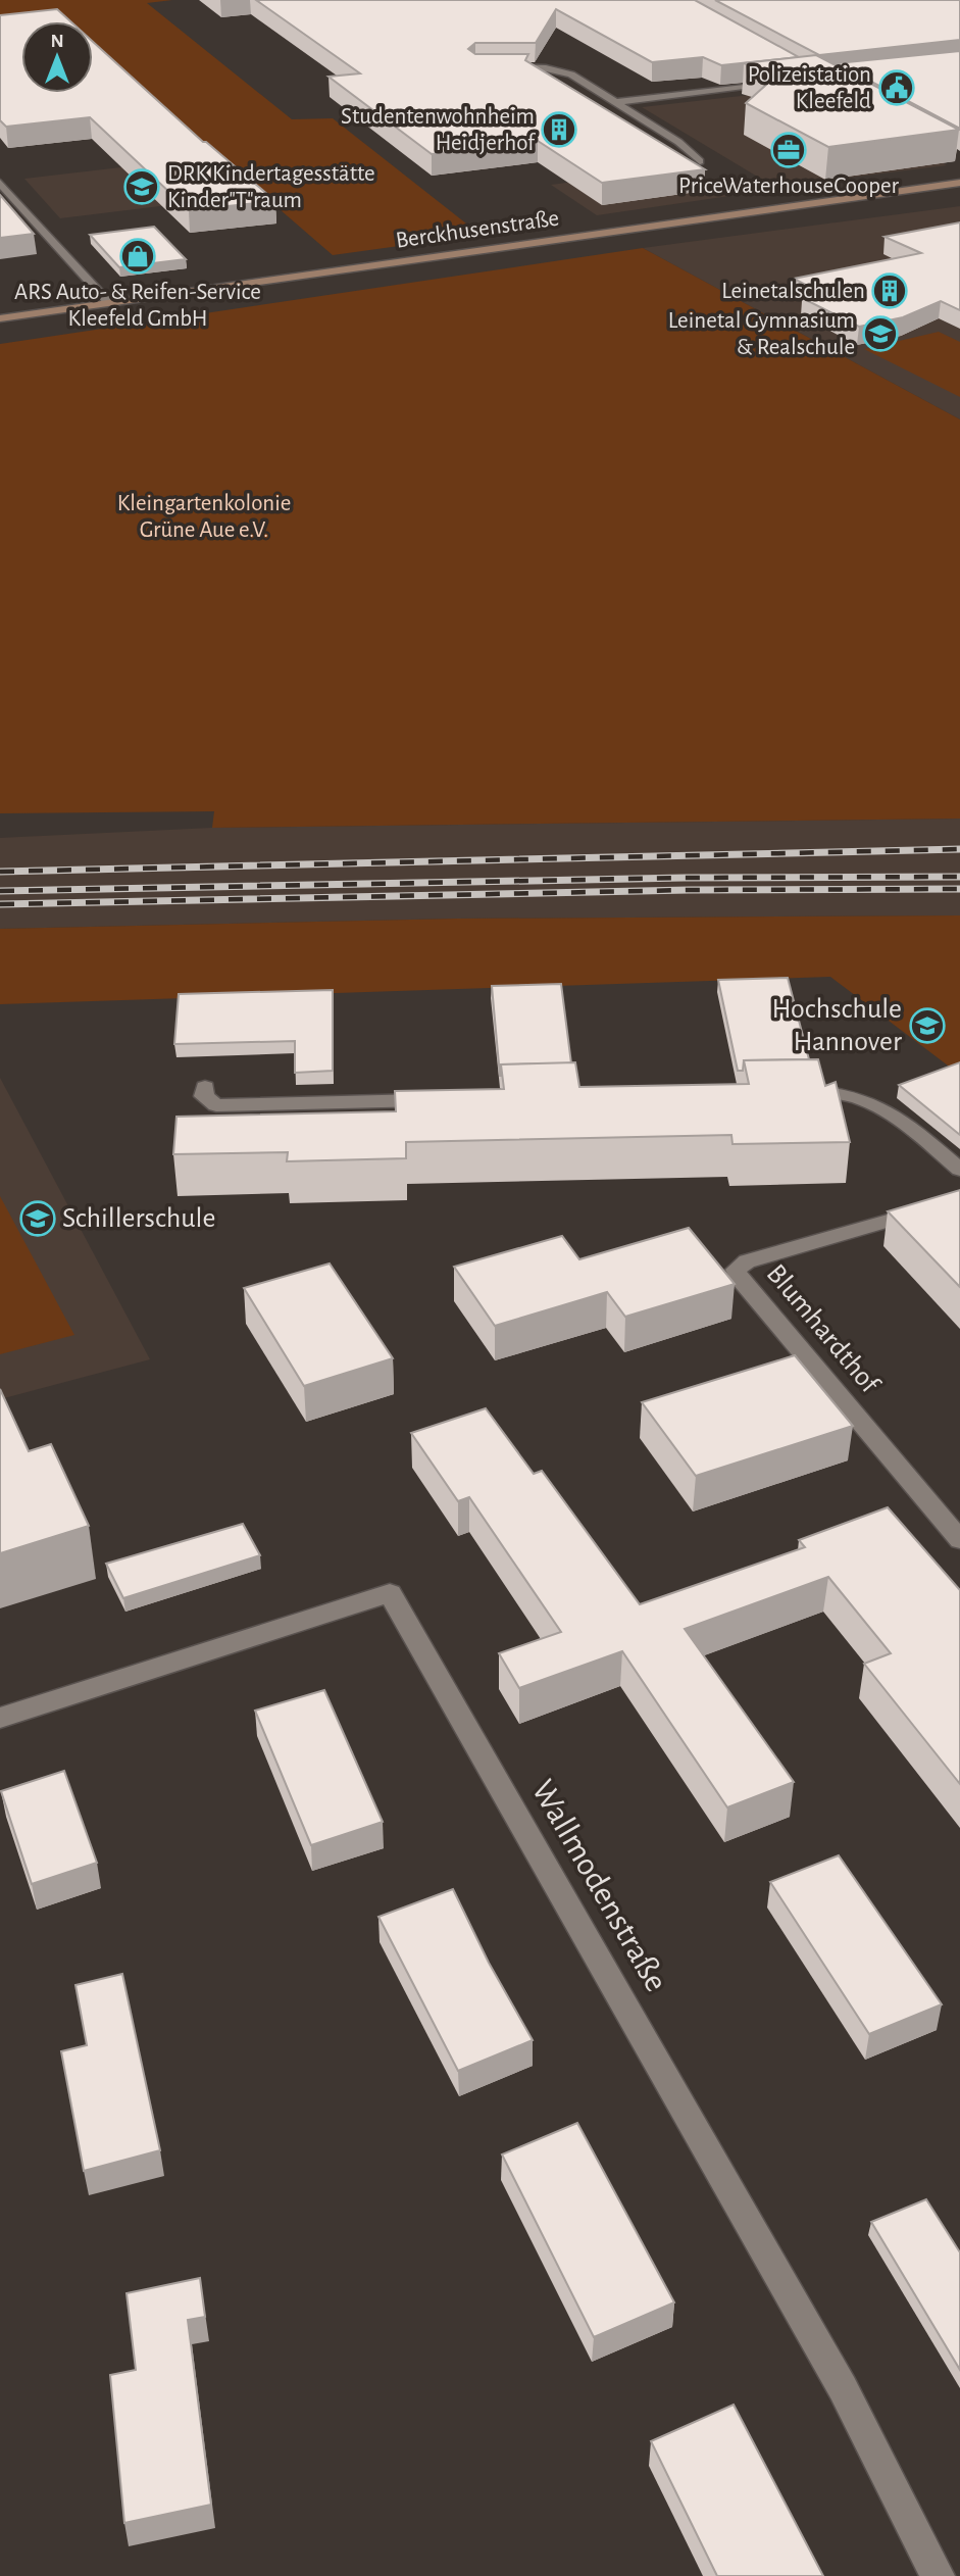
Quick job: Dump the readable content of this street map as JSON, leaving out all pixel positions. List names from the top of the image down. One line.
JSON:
{"streets":{"street":["Berckhusenstraße","Blumhardthof","Wallmodenstraße"]},"parks":["Kleingartenkolonie Grüne Aue e.V."],"places":{"public building":["Polizeistation Kleefeld"],"building":["Studentenwohnheim Heidjerhof","Leinetalschulen"],"office":["PriceWaterhouseCooper"],"school or university":["DRK Kindertagesstätte Kinder\"T\"raum","Leinetal Gymnasium & Realschule","Hochschule Hannover","Schillerschule"],"shop":["ARS Auto- & Reifen-Service Kleefeld GmbH"]},"north":"top"}
